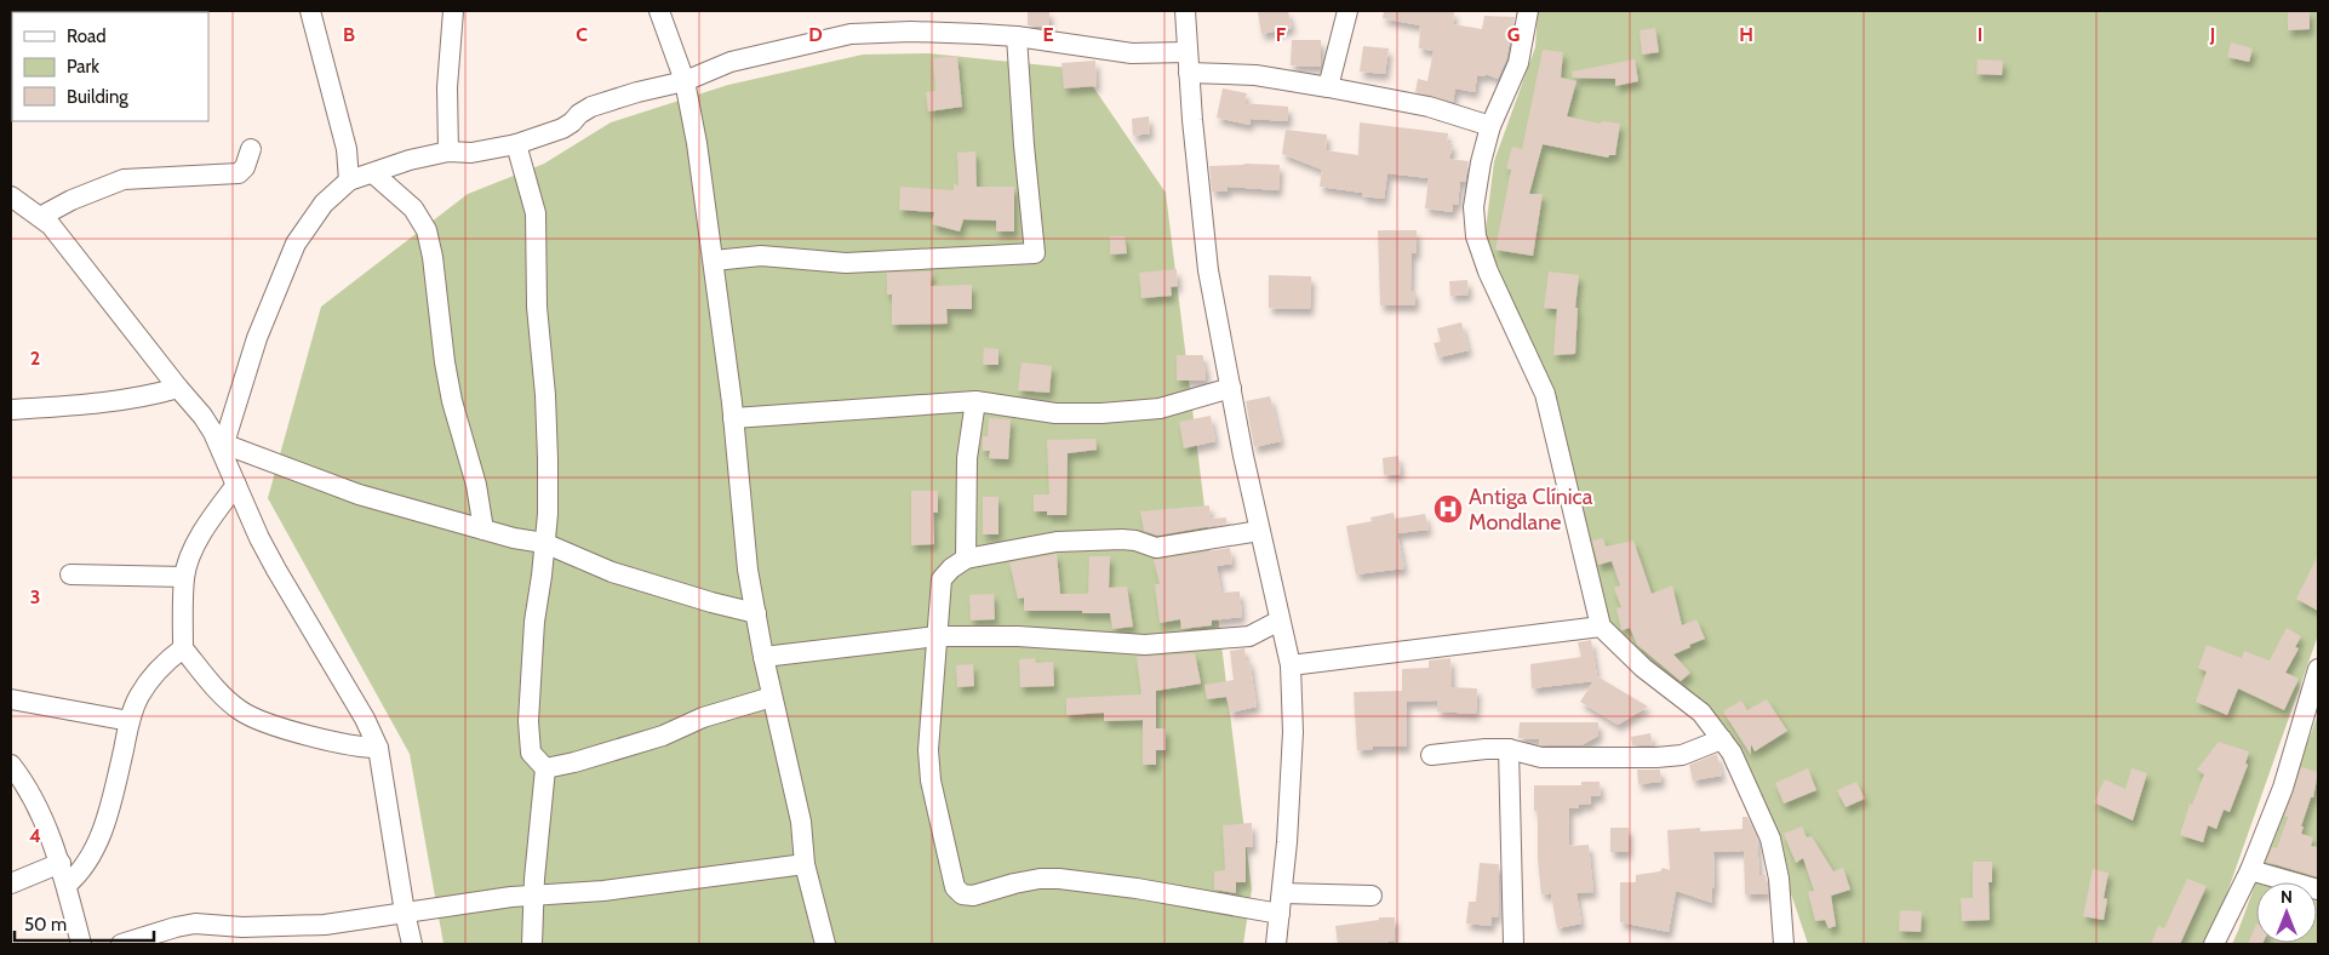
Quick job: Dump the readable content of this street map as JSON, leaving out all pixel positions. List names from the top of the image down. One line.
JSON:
{"places":{"hospital":["Antiga Clínica Mondlane"]},"legend":["Road","Park","Building"],"scale_bar":"50 m","north":"top","grid":{"columns":["B","C","D","E","F","G","H","I","J"],"rows":["2","3","4"]}}
